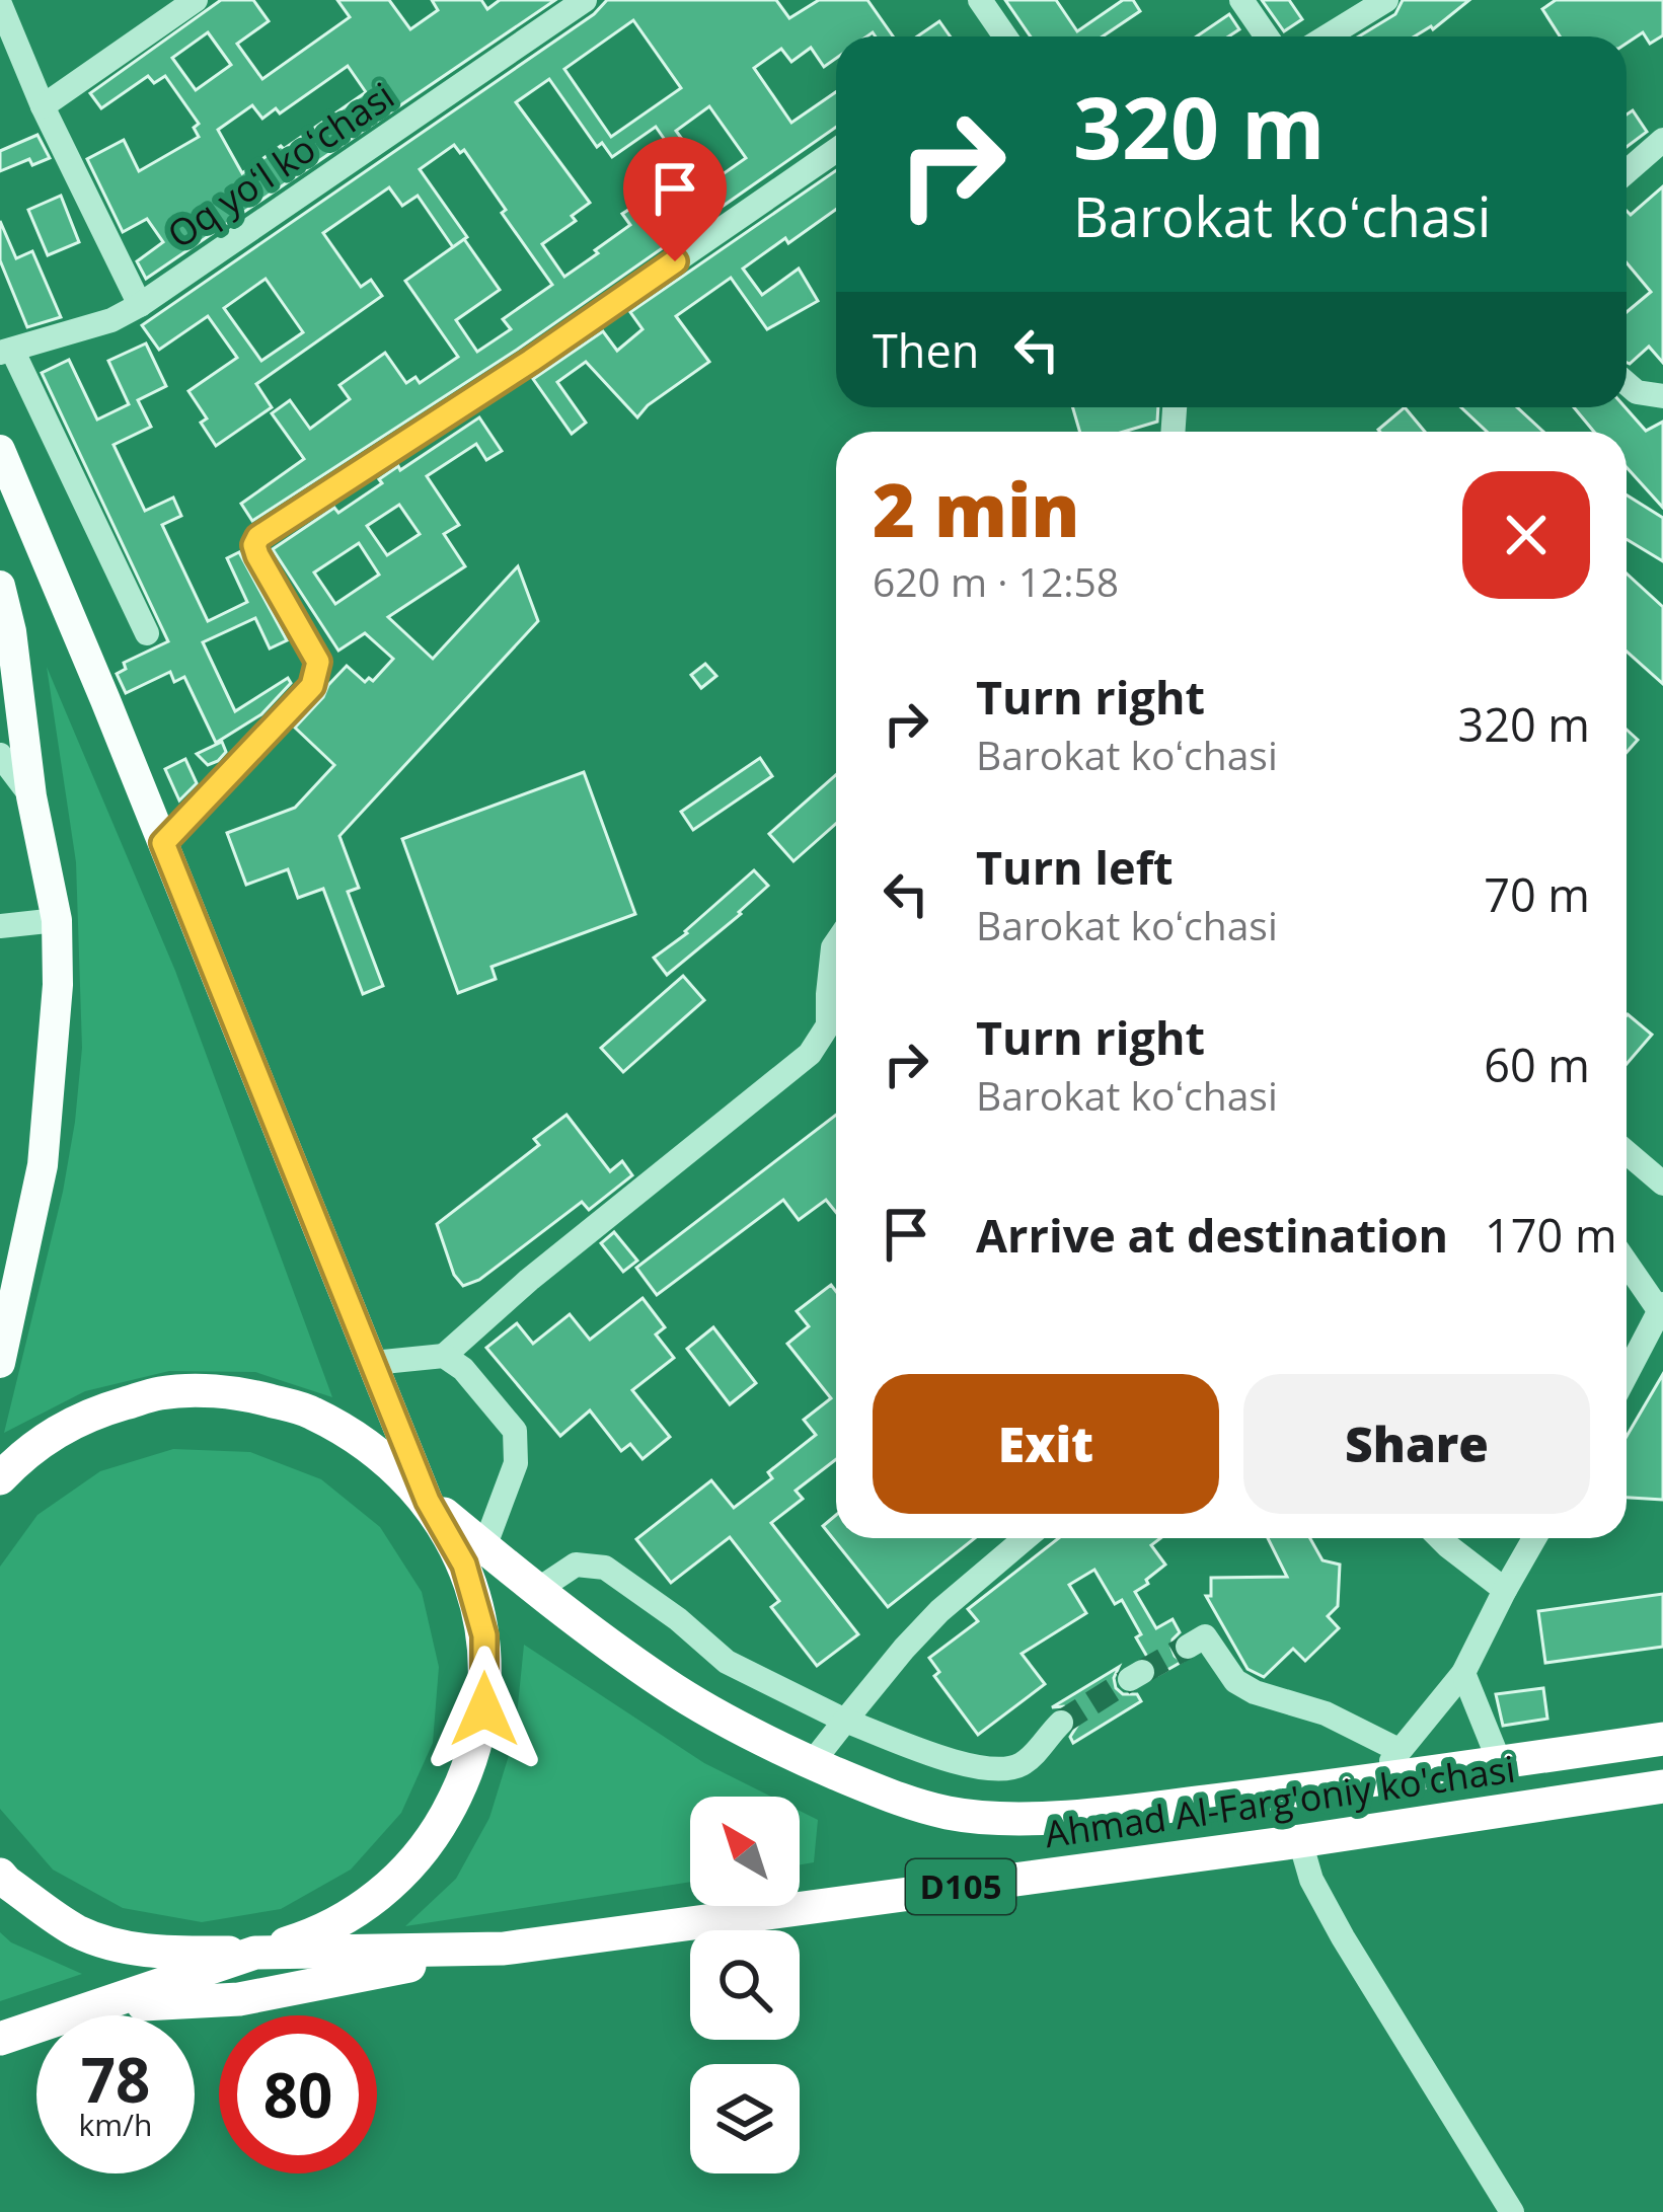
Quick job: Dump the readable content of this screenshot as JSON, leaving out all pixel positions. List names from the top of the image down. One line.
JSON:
{"streets":{"highway":["Ahmad Al-Farg'oniy ko'chasi","D105"],"street":["Oq yoʻl koʻchasi"]},"crossings":[["Ahmad Al-Farg'oniy ko'chasi","D105"]],"north":"top left","page":{"turn":["320 m","Barokat koʻchasi"],"then":"Then","heading":["2 min","620 m · 12:58"],"list":[{"name":"Turn right","note":"Barokat koʻchasi","value":"320 m"},{"name":"Turn left","note":"Barokat koʻchasi","value":"70 m"},{"name":"Turn right","note":"Barokat koʻchasi","value":"60 m"},{"name":"Arrive at destination","value":"170 m"}],"buttons":["Exit","Share"],"speed":"78 km/h","limit":"80"}}
